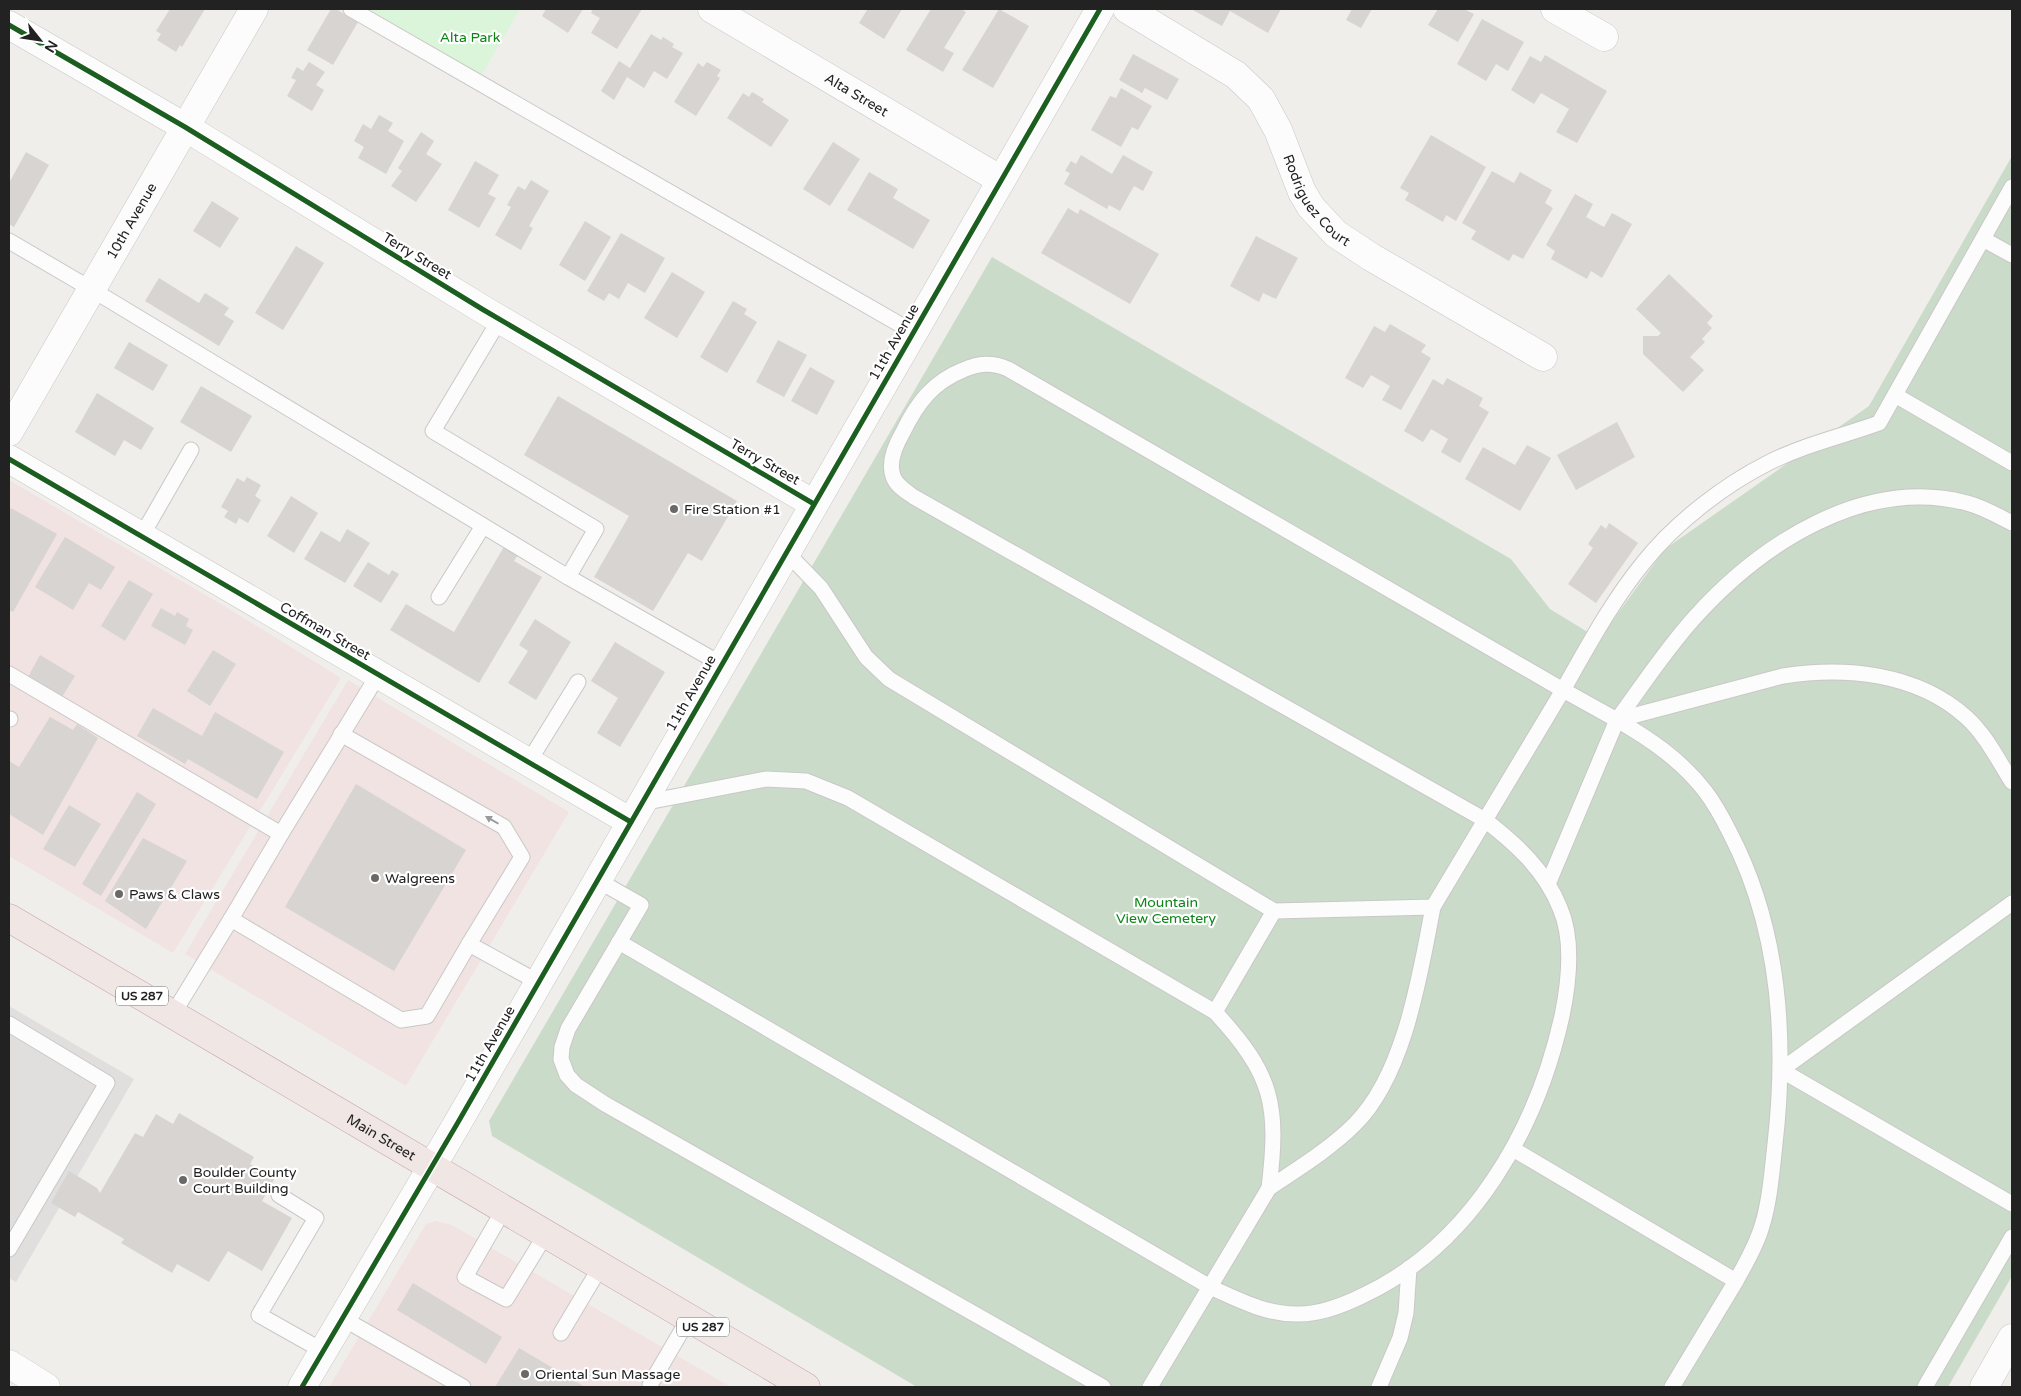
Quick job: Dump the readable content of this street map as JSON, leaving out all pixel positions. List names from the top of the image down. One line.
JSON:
{"streets":{"highway":["US 287","Main Street"],"street":["Alta Street","Rodriguez Court","10th Avenue","Terry Street","11th Avenue","Coffman Street"]},"crossings":[["Alta Street","11th Avenue"],["10th Avenue","Terry Street"],["Terry Street","11th Avenue"],["11th Avenue","Coffman Street"],["11th Avenue","Main Street"]],"parks":["Alta Park","Mountain View Cemetery"],"places":["Fire Station #1","Walgreens","Paws & Claws","Boulder County Court Building","Oriental Sun Massage"],"north":"bottom right"}
